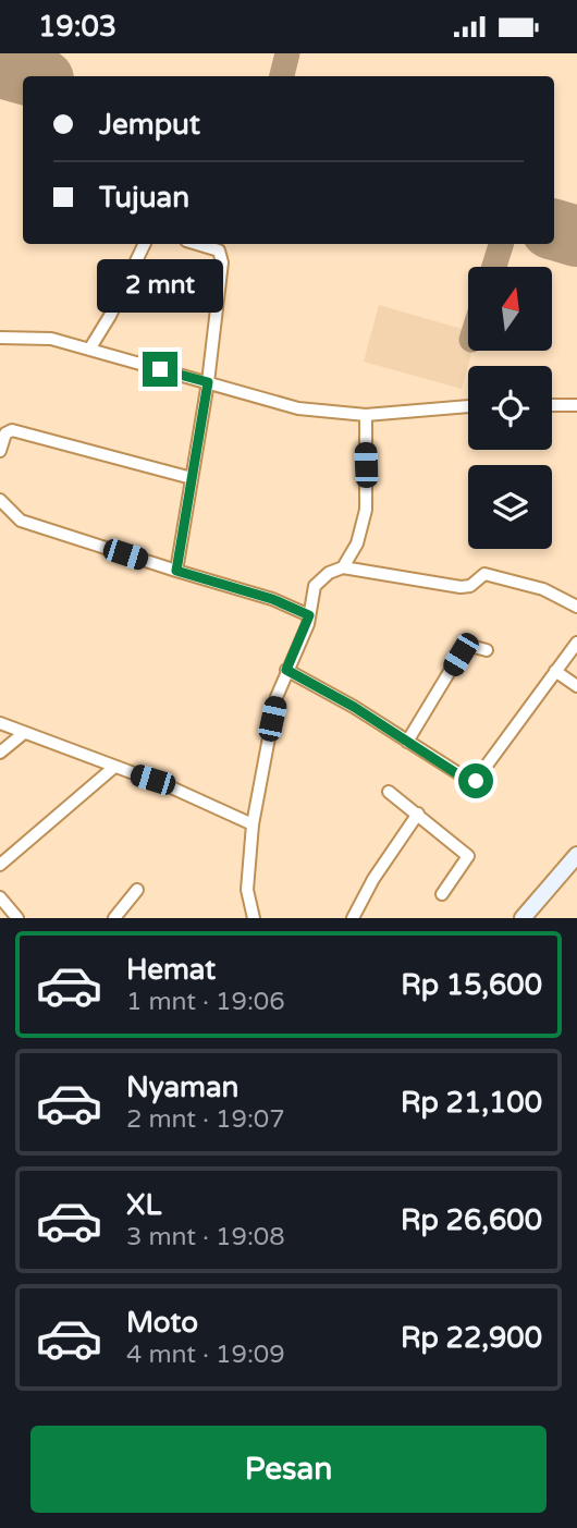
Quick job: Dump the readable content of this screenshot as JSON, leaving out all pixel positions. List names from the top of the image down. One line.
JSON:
{"north":"top","page":{"status":"19:03","banner":["Jemput","Tujuan"],"bubble":"2 mnt","list":[{"name":"Hemat","note":"1 mnt · 19:06","value":"Rp 15,600"},{"name":"Nyaman","note":"2 mnt · 19:07","value":"Rp 21,100"},{"name":"XL","note":"3 mnt · 19:08","value":"Rp 26,600"},{"name":"Moto","note":"4 mnt · 19:09","value":"Rp 22,900"}],"buttons":"Pesan"}}
